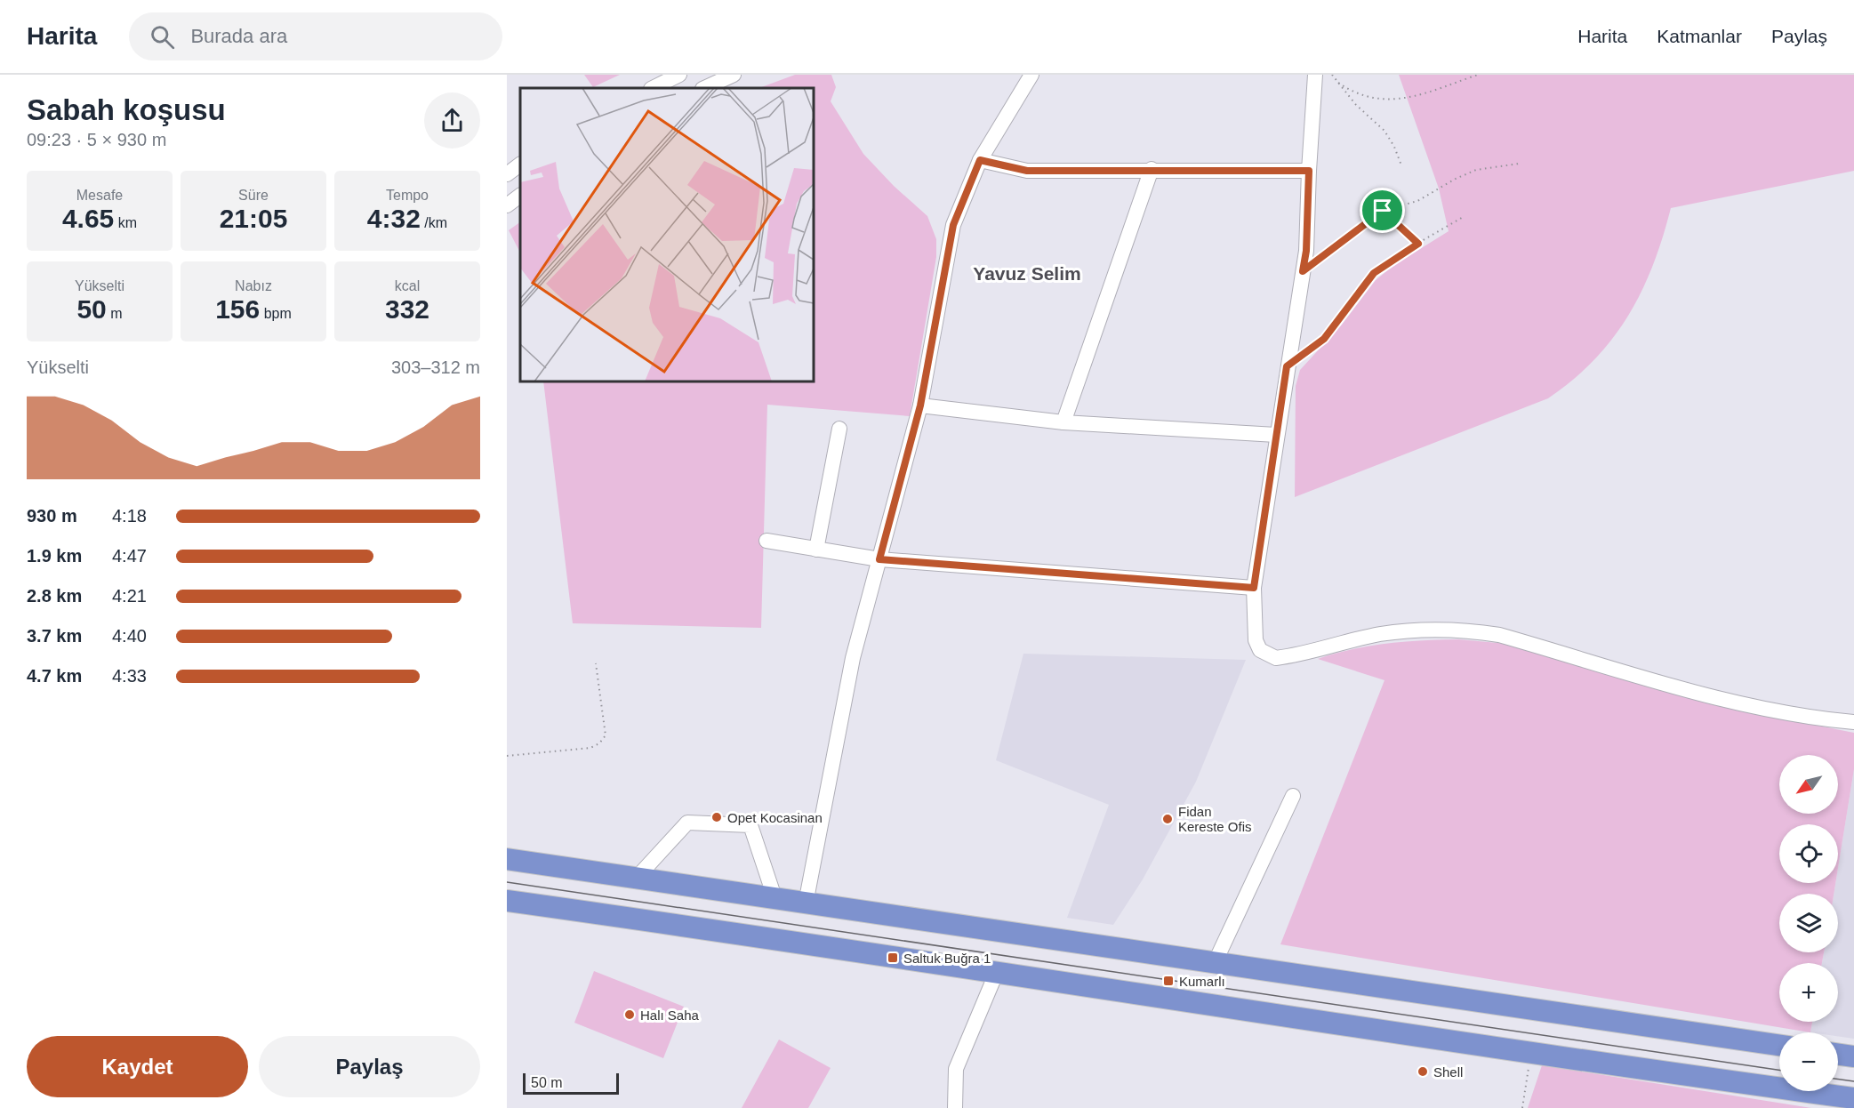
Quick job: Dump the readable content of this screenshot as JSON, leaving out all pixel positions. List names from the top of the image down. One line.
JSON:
{"districts":["Yavuz Selim"],"places":{"other":["Opet Kocasinan","Fidan Kereste Ofis","Halı Saha","Shell"],"transit":["Saltuk Buğra 1","Kumarlı"]},"scale_bar":"50 m","north":"bottom left","page":{"header":"Harita","search":"Burada ara","nav":["Harita","Katmanlar","Paylaş"],"heading":["Sabah koşusu","09:23 · 5 × 930 m"],"stats":[["Mesafe","4.65 km"],["Süre","21:05"],["Tempo","4:32 /km"],["Yükselti","50 m"],["Nabız","156 bpm"],["kcal","332"]],"chart":["Yükselti","303–312 m"],"list":[{"name":"930 m","note":"4:18"},{"name":"1.9 km","note":"4:47"},{"name":"2.8 km","note":"4:21"},{"name":"3.7 km","note":"4:40"},{"name":"4.7 km","note":"4:33"}],"map_buttons":["+","−"],"buttons":["Kaydet","Paylaş"],"scale":"50 m"}}
